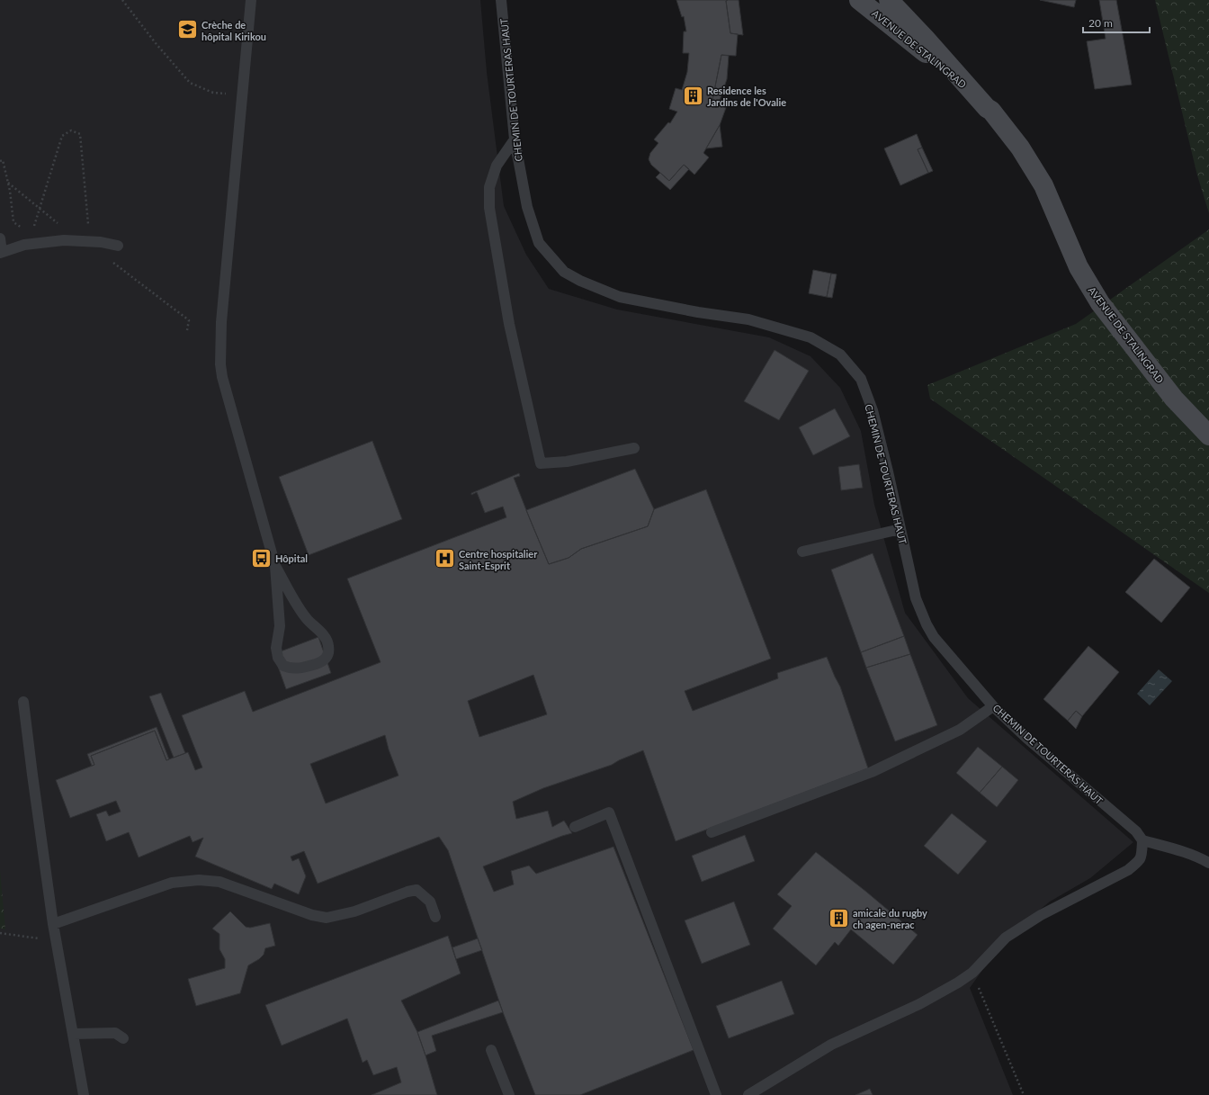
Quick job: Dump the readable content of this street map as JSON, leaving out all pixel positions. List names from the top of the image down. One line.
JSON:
{"streets":{"main road":["AVENUE DE STALINGRAD"],"lane":["CHEMIN DE TOURTERAS HAUT"]},"places":{"school or university":["Crèche de hôpital Kirikou"],"building":["Residence les Jardins de l'Ovalie","amicale du rugby ch agen-nerac"],"bus stop":["Hôpital"],"hospital":["Centre hospitalier Saint-Esprit"]},"scale_bar":"20 m"}
